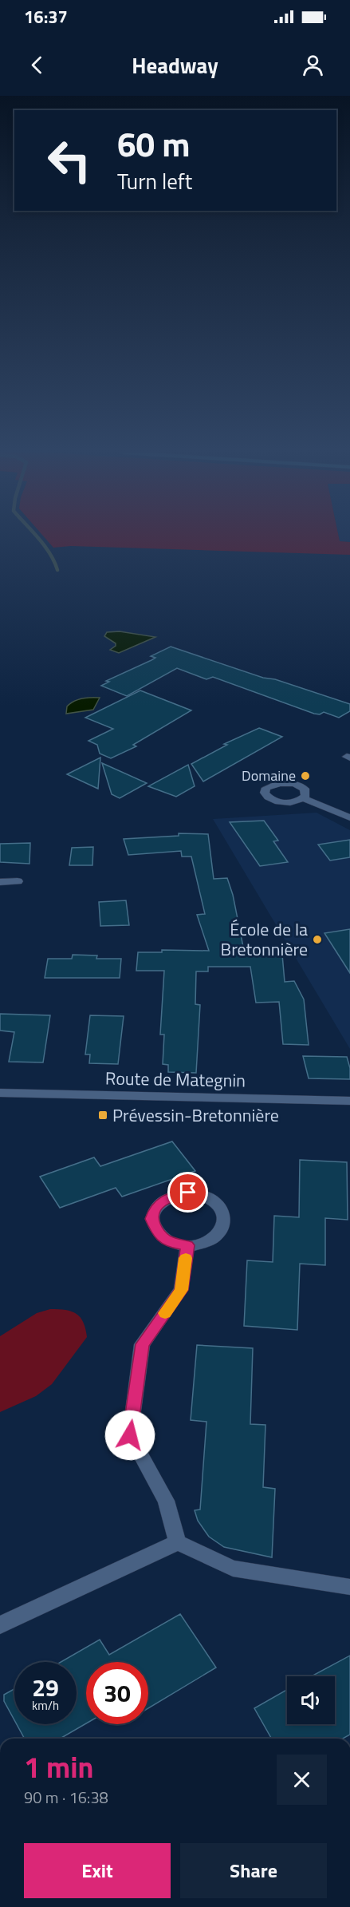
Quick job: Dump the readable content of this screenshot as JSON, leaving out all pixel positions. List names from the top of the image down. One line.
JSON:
{"streets":{"street":["Route de Mategnin"]},"places":{"other":["Domaine","École de la Bretonnière"],"transit":["Prévessin-Bretonnière"]},"page":{"status":"16:37","header":"Headway","turn":["60 m","Turn left"],"speed":"29 km/h","limit":"30","heading":["1 min","90 m · 16:38"],"buttons":["Exit","Share"]}}
